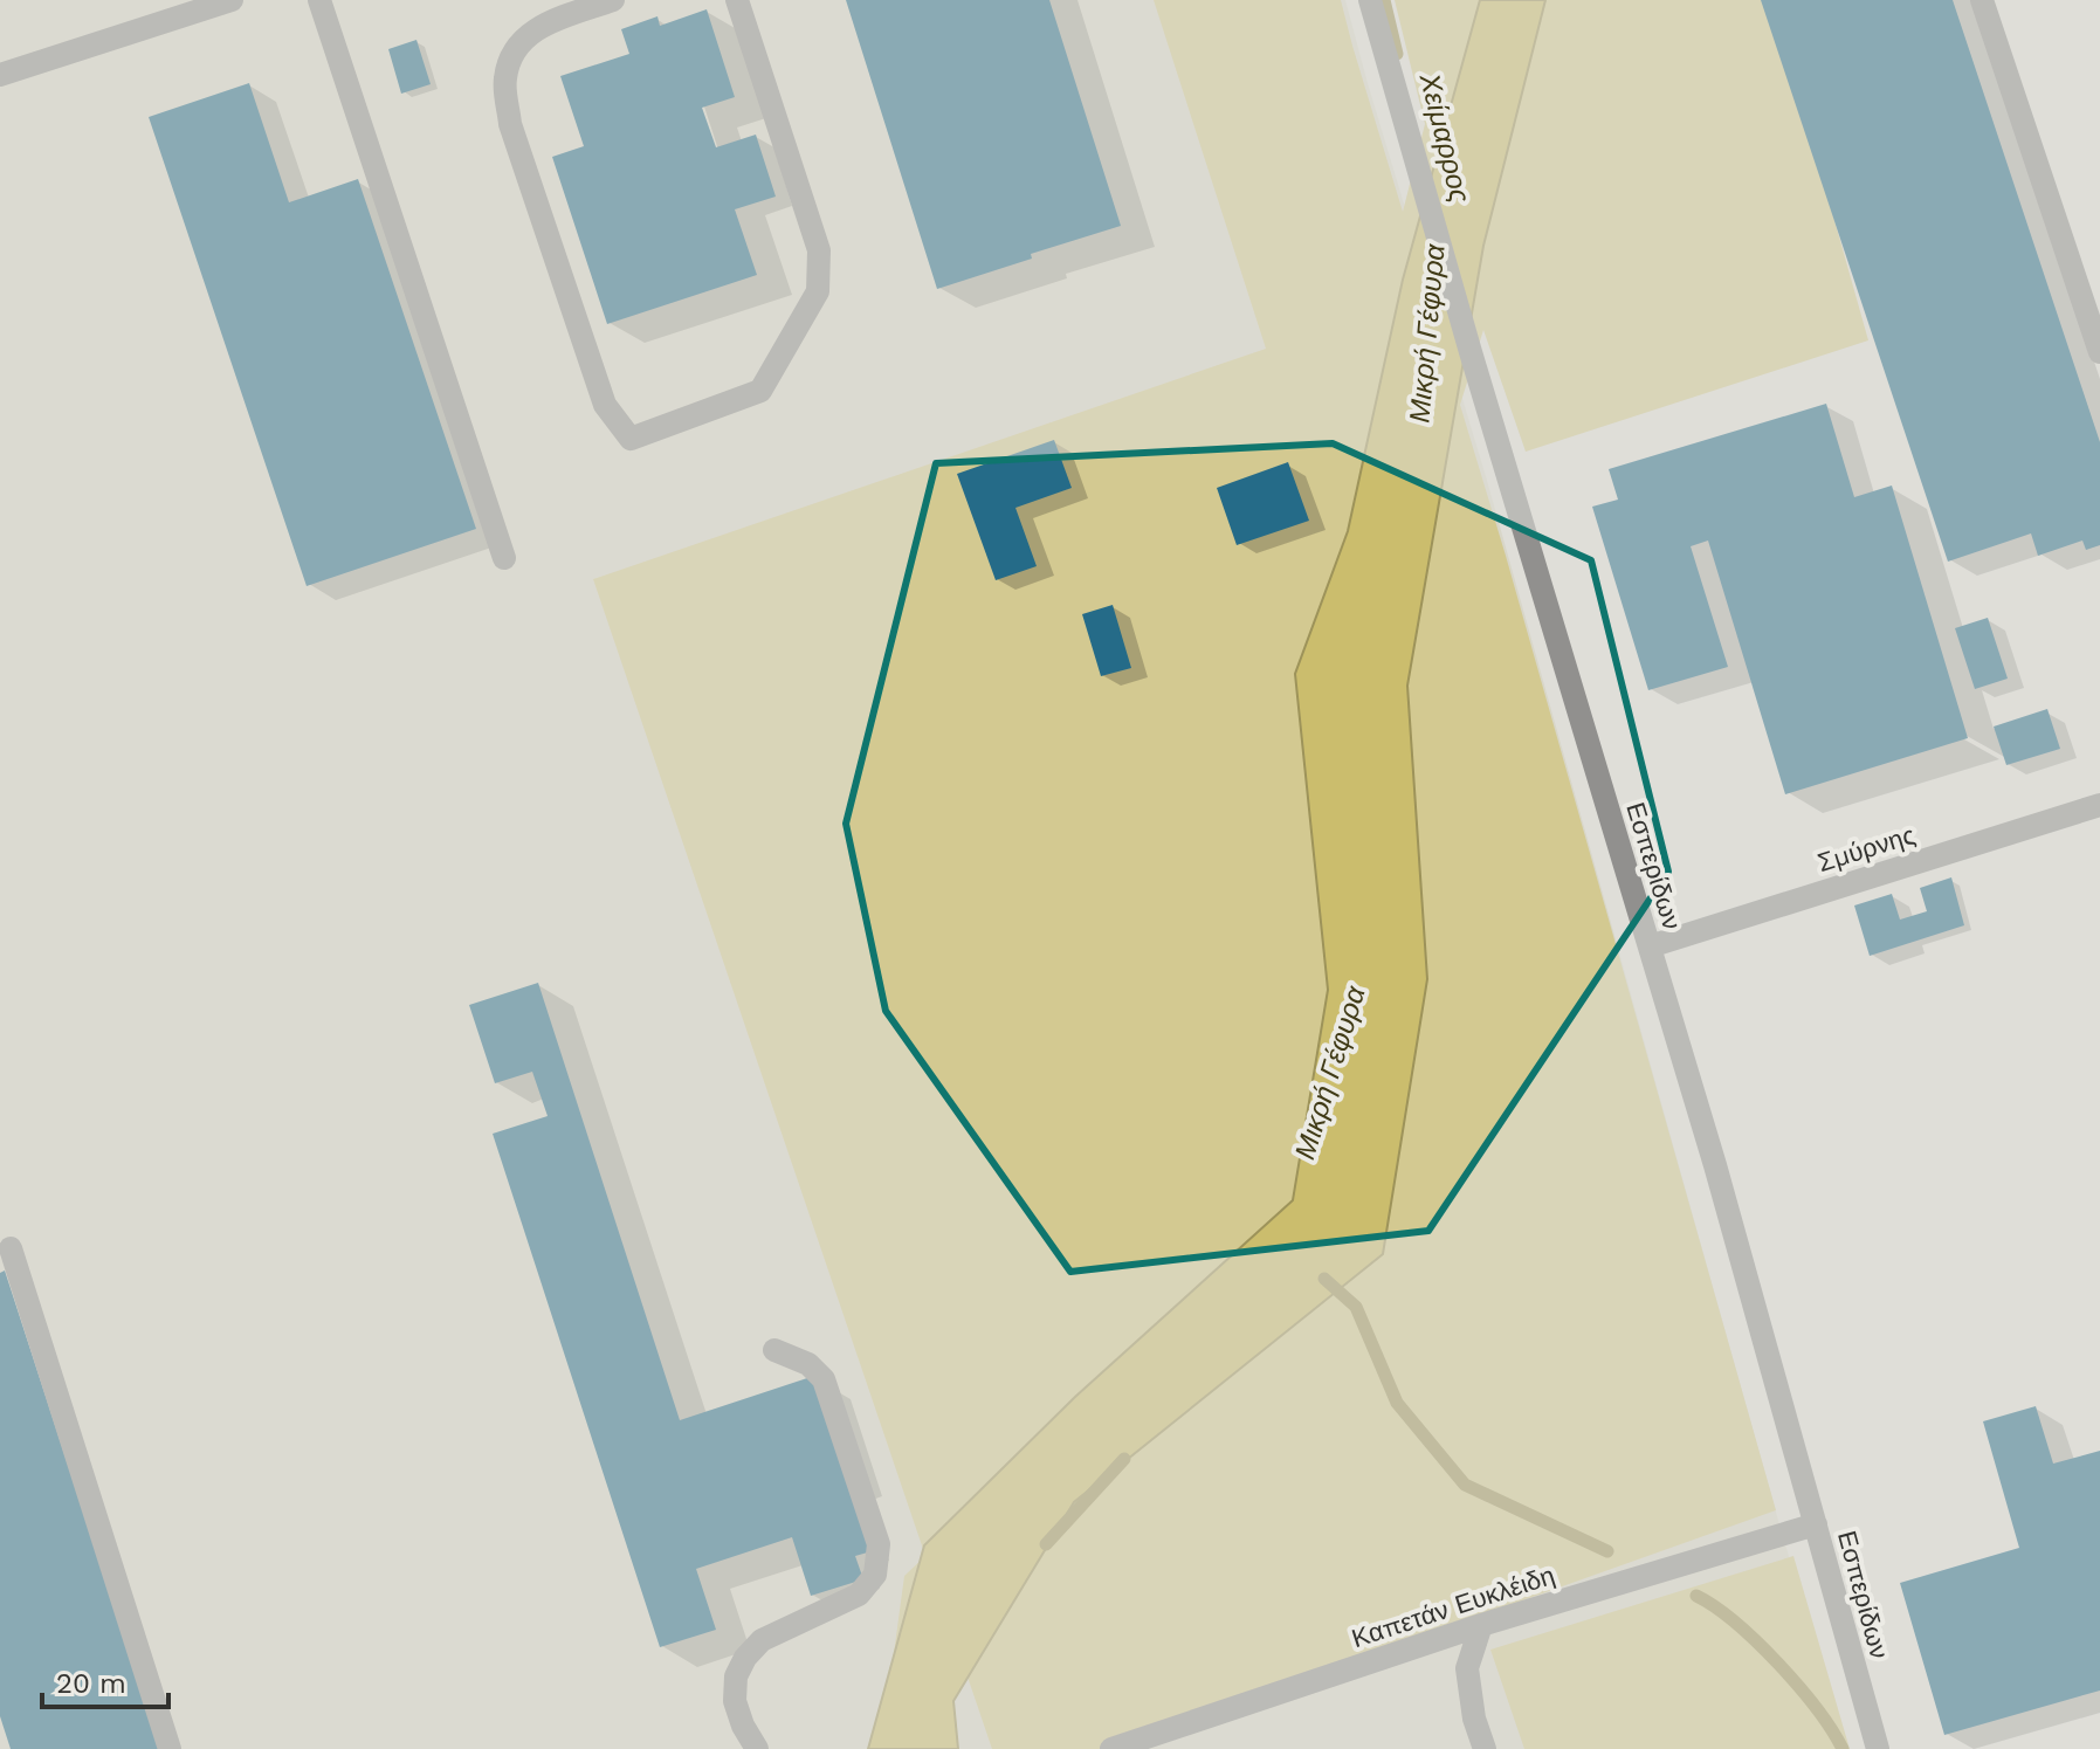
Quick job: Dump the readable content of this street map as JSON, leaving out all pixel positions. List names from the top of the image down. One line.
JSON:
{"streets":{"street":["Σμύρνης","Εσπερίδων","Καπετάν Ευκλέιδη"]},"crossings":[["Σμύρνης","Εσπερίδων"],["Εσπερίδων","Καπετάν Ευκλέιδη"]],"water":["Χείμαρρος","Μικρή Γέφυρα"],"scale_bar":"20 m"}
